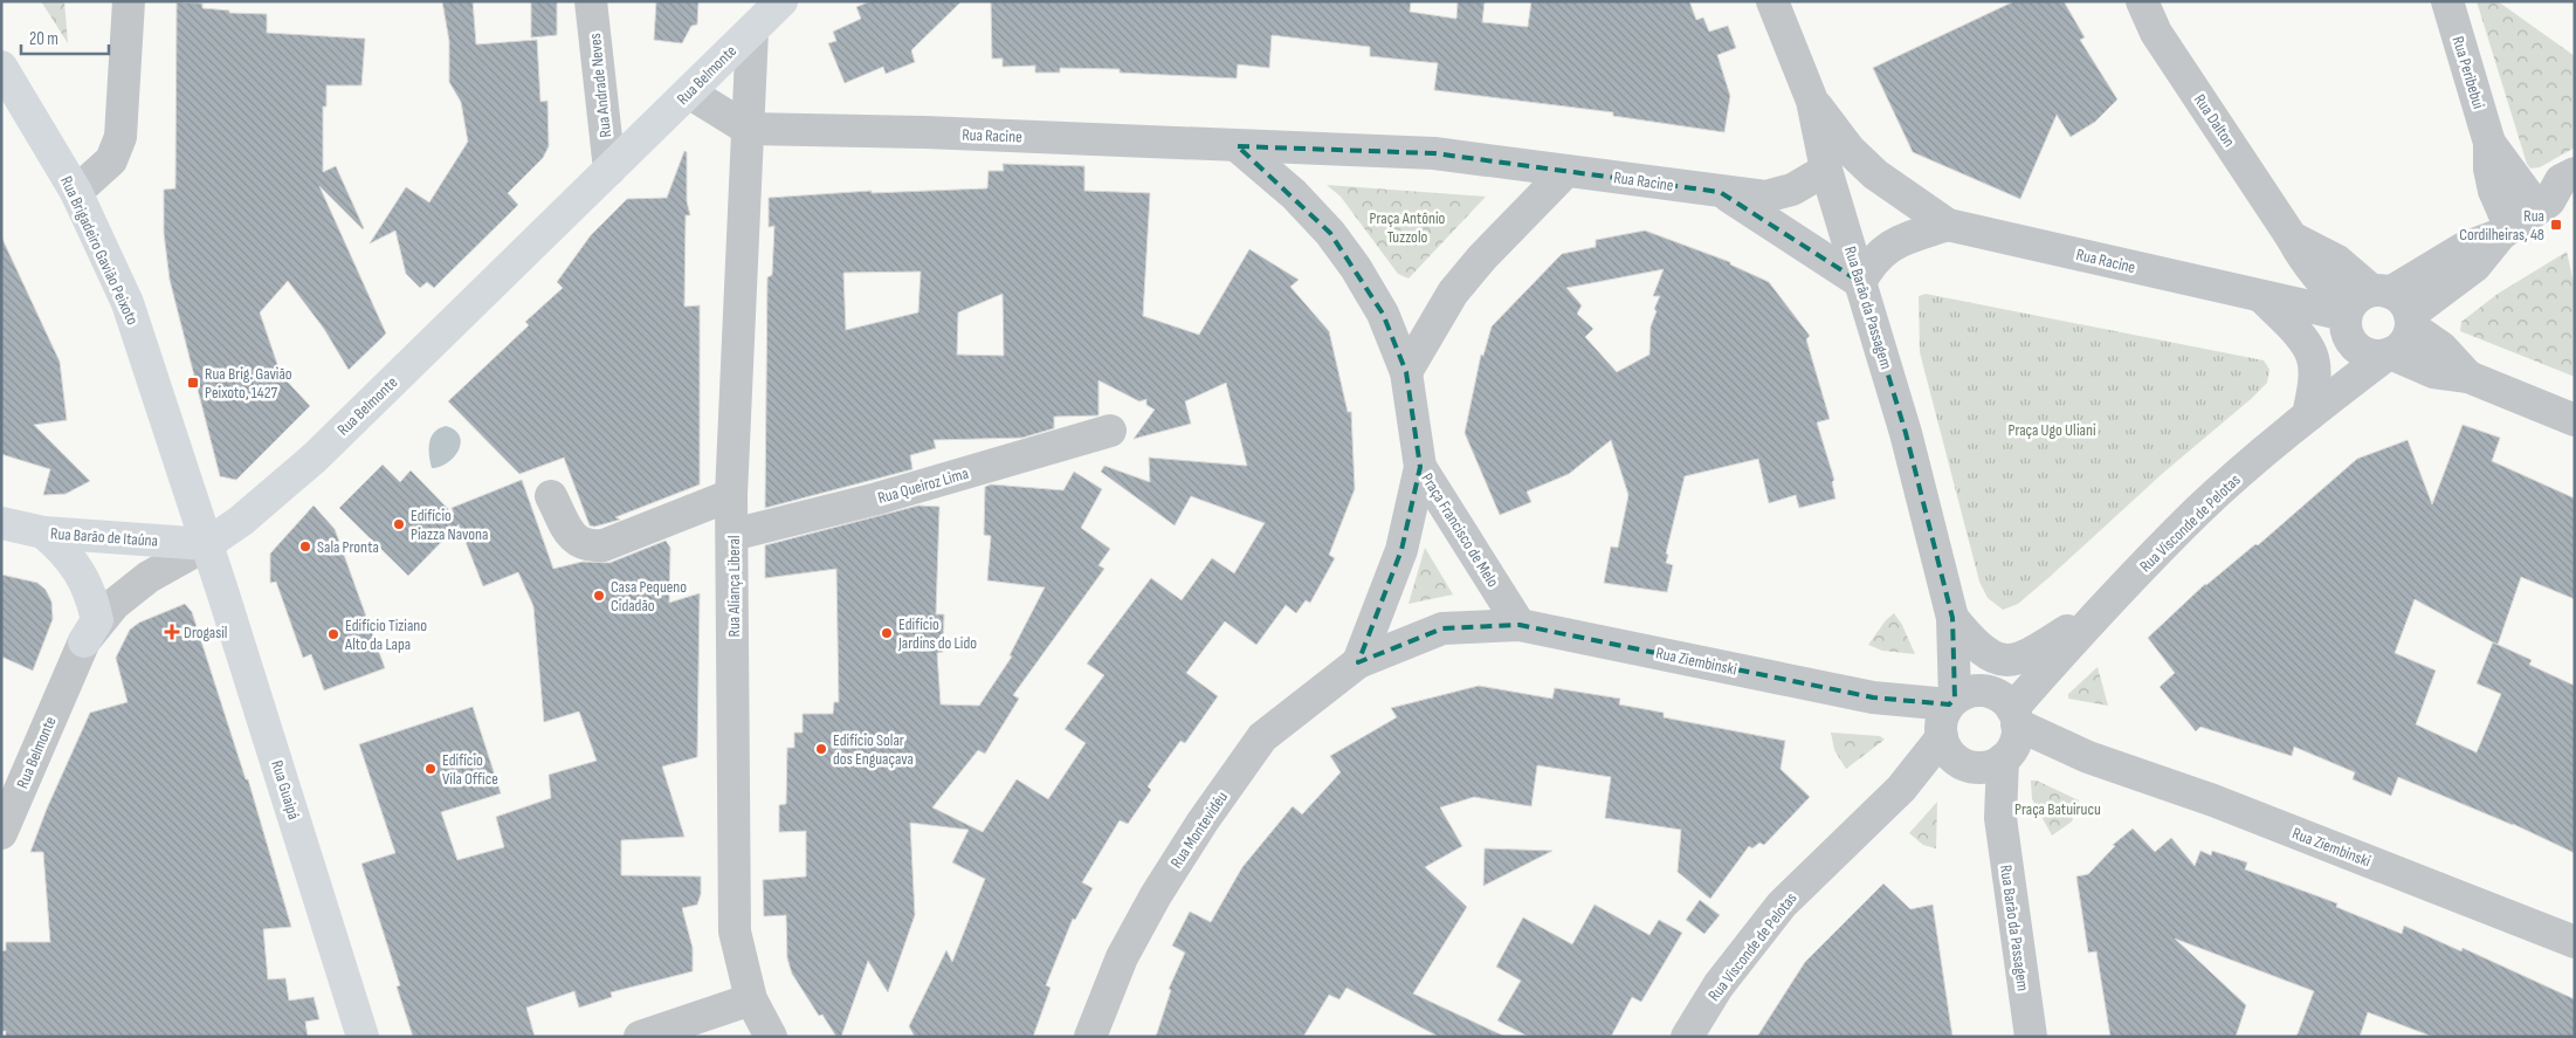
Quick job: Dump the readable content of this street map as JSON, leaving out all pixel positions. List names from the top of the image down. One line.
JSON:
{"streets":{"main road":["Rua Belmonte","Rua Brigadeiro Gavião Peixoto","Rua Barão de Itaúna","Rua Guaipá"],"street":["Rua Peribebui","Rua Andrade Neves","Rua Dalton","Rua Racine","Rua Barão da Passagem","Rua Queiroz Lima","Rua Visconde de Pelotas","Praça Francisco de Melo","Rua Aliança Liberal","Rua Ziembinski","Rua Montevidéu"]},"crossings":[["Rua Belmonte","Rua Andrade Neves"],["Rua Belmonte","Rua Brigadeiro Gavião Peixoto"],["Rua Belmonte","Rua Barão de Itaúna"],["Rua Belmonte","Rua Aliança Liberal"],["Rua Belmonte","Rua Guaipá"],["Rua Dalton","Rua Racine"],["Rua Dalton","Rua Visconde de Pelotas"],["Rua Racine","Rua Barão da Passagem"],["Rua Racine","Rua Visconde de Pelotas"],["Rua Racine","Rua Aliança Liberal"],["Rua Brigadeiro Gavião Peixoto","Rua Barão de Itaúna"],["Rua Brigadeiro Gavião Peixoto","Rua Guaipá"],["Rua Barão da Passagem","Rua Visconde de Pelotas"],["Rua Barão da Passagem","Rua Ziembinski"],["Rua Queiroz Lima","Rua Aliança Liberal"],["Rua Visconde de Pelotas","Rua Ziembinski"],["Praça Francisco de Melo","Rua Ziembinski"],["Praça Francisco de Melo","Rua Montevidéu"],["Rua Barão de Itaúna","Rua Guaipá"]],"parks":["Praça Antônio Tuzzolo","Praça Ugo Uliani","Praça Batuirucu"],"places":{"transit":["Rua Cordilheiras, 48","Rua Brig. Gavião Peixoto, 1427"],"other":["Edifício Piazza Navona","Sala Pronta","Casa Pequeno Cidadão","Edifício Jardins do Lido","Edifício Tiziano Alto da Lapa","Edifício Solar dos Enguaçava","Edifício Vila Office"],"health":["Drogasil"]},"scale_bar":"20 m"}
